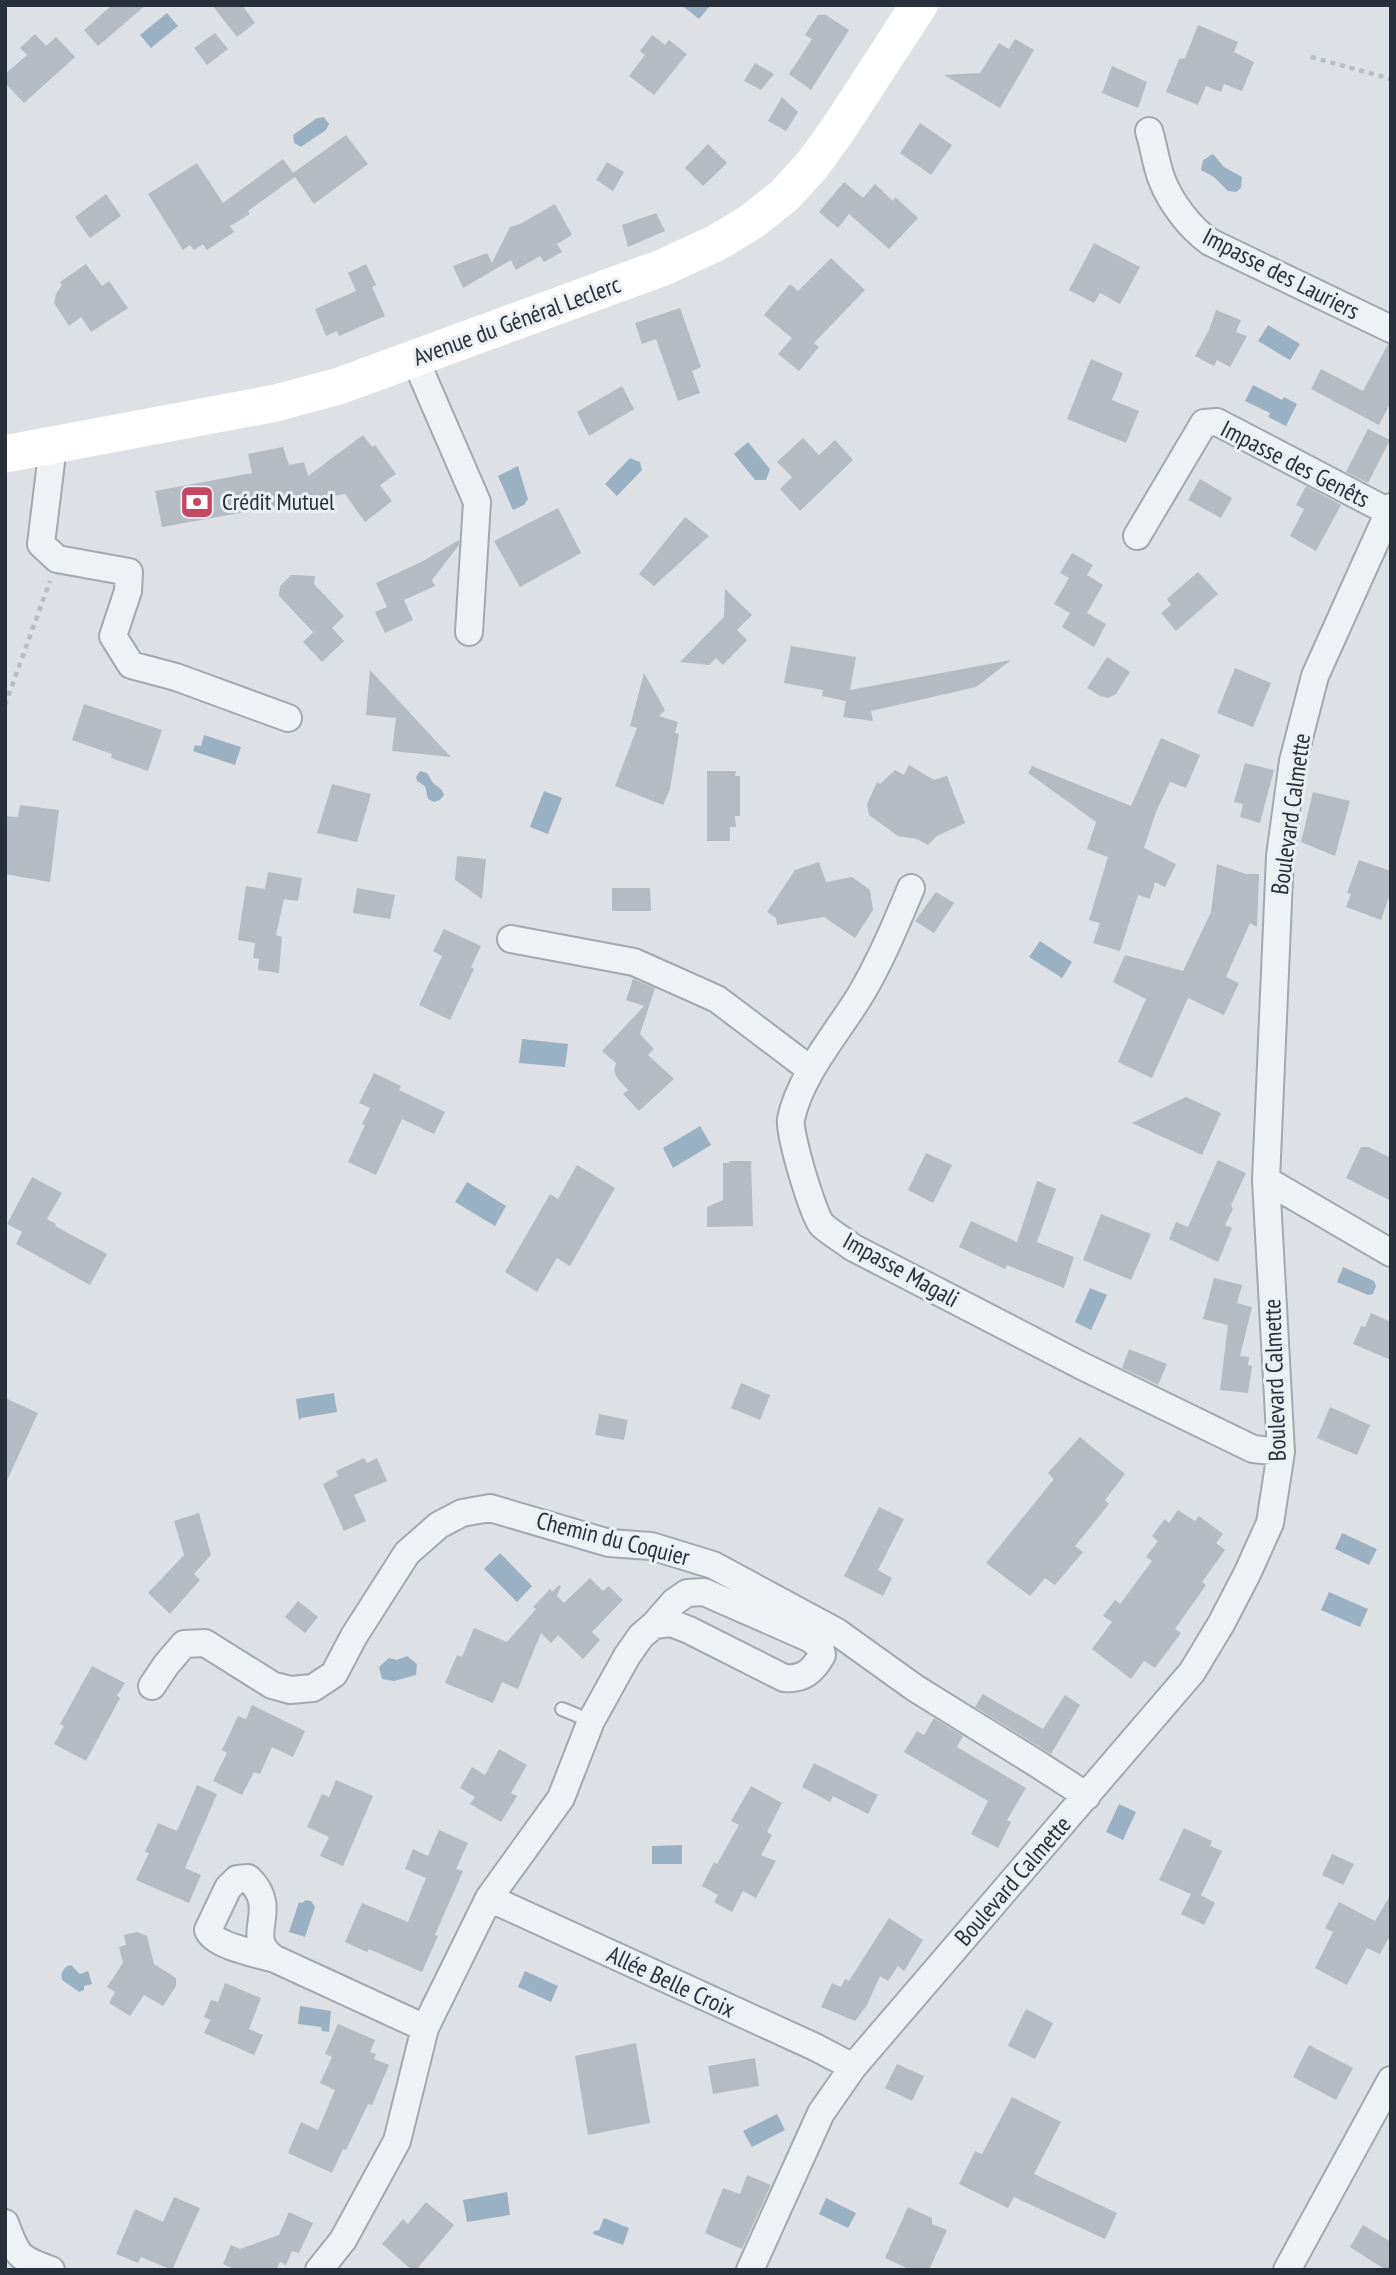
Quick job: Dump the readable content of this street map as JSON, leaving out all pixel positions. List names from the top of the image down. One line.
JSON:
{"streets":{"main road":["Avenue du Général Leclerc"],"street":["Impasse des Lauriers","Impasse des Genêts","Boulevard Calmette","Impasse Magali","Chemin du Coquier","Allée Belle Croix"]},"crossings":[["Impasse des Genêts","Boulevard Calmette"],["Boulevard Calmette","Impasse Magali"],["Boulevard Calmette","Chemin du Coquier"],["Boulevard Calmette","Allée Belle Croix"]],"places":{"bank":["Crédit Mutuel"]}}
